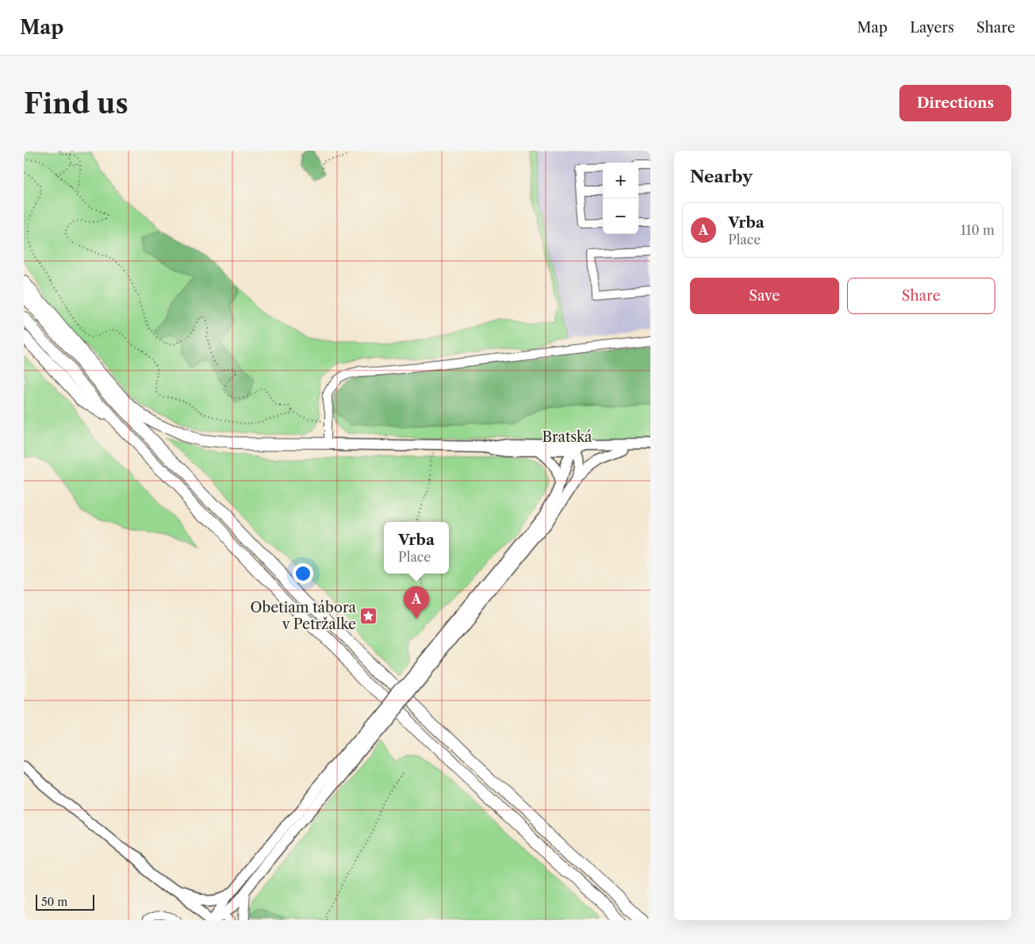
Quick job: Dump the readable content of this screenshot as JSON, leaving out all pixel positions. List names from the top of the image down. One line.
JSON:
{"streets":{"main road":["Bratská"]},"places":{"place":["Obetiam tábora v Petržalke"]},"scale_bar":"50 m","page":{"header":"Map","nav":["Map","Layers","Share"],"buttons":["Directions",["Save","Share"]],"title":"Find us","heading":"Nearby","map_buttons":["+","−"],"list":[{"mark":"A","name":"Vrba","note":"Place","value":"110 m"}],"popup":["Vrba","Place"],"pins":"A","scale":"50 m"}}
